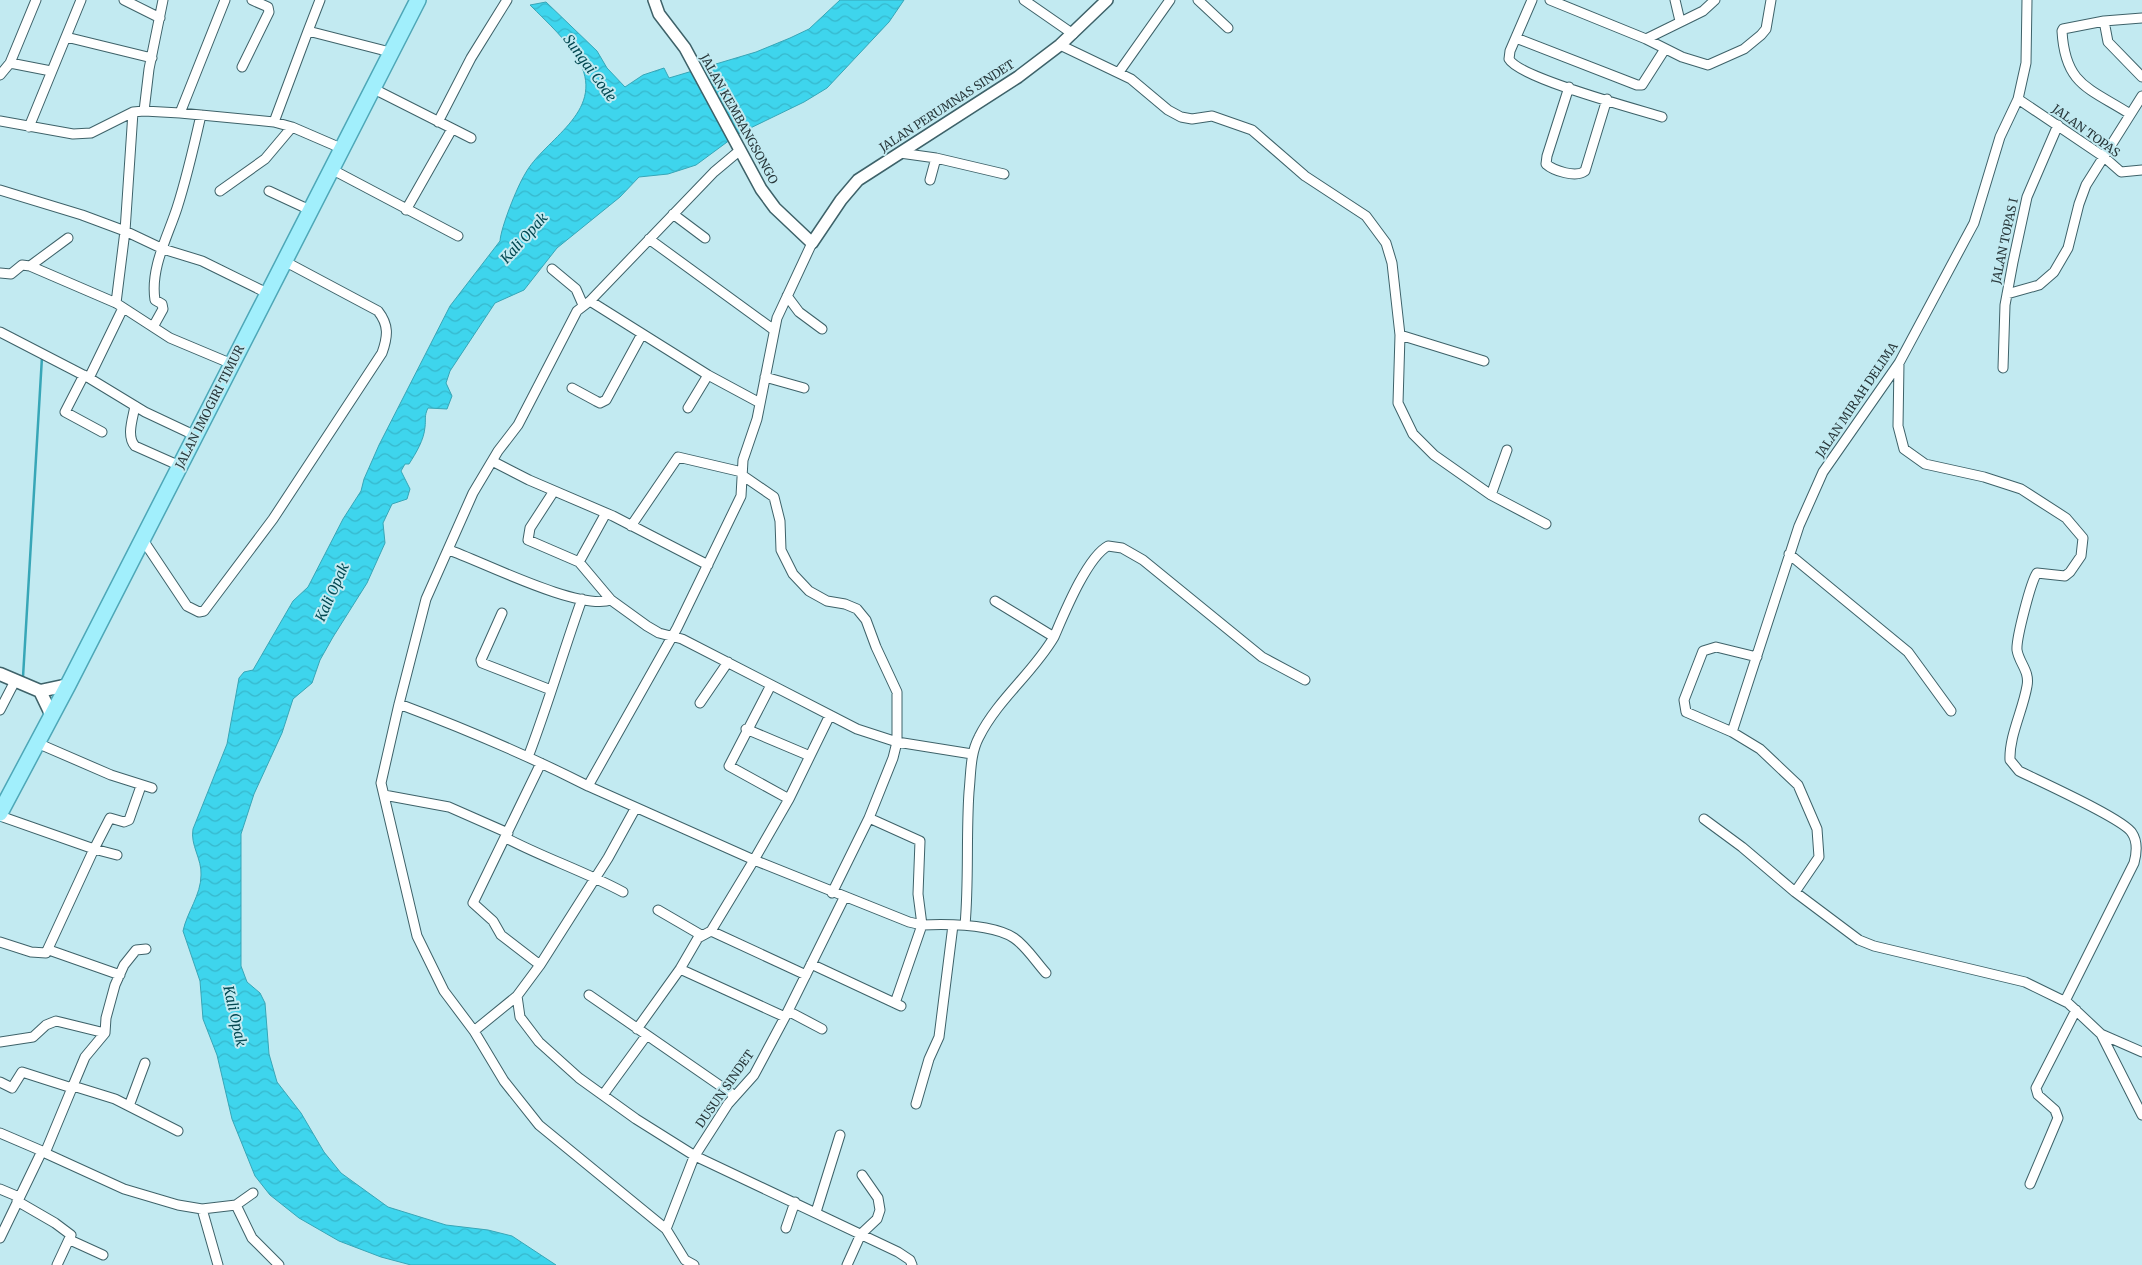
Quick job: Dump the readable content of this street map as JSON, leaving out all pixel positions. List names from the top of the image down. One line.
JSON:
{"streets":{"main road":["JALAN IMOGIRI TIMUR"],"street":["JALAN PERUMNAS SINDET","JALAN KEMBANGSONGO","JALAN TOPAS","JALAN TOPAS I","JALAN MIRAH DELIMA","DUSUN SINDET"]},"crossings":[["JALAN PERUMNAS SINDET","JALAN KEMBANGSONGO"],["JALAN TOPAS","JALAN TOPAS I"],["JALAN TOPAS","JALAN MIRAH DELIMA"]],"water":["Sungai Code","Kali Opak"]}
